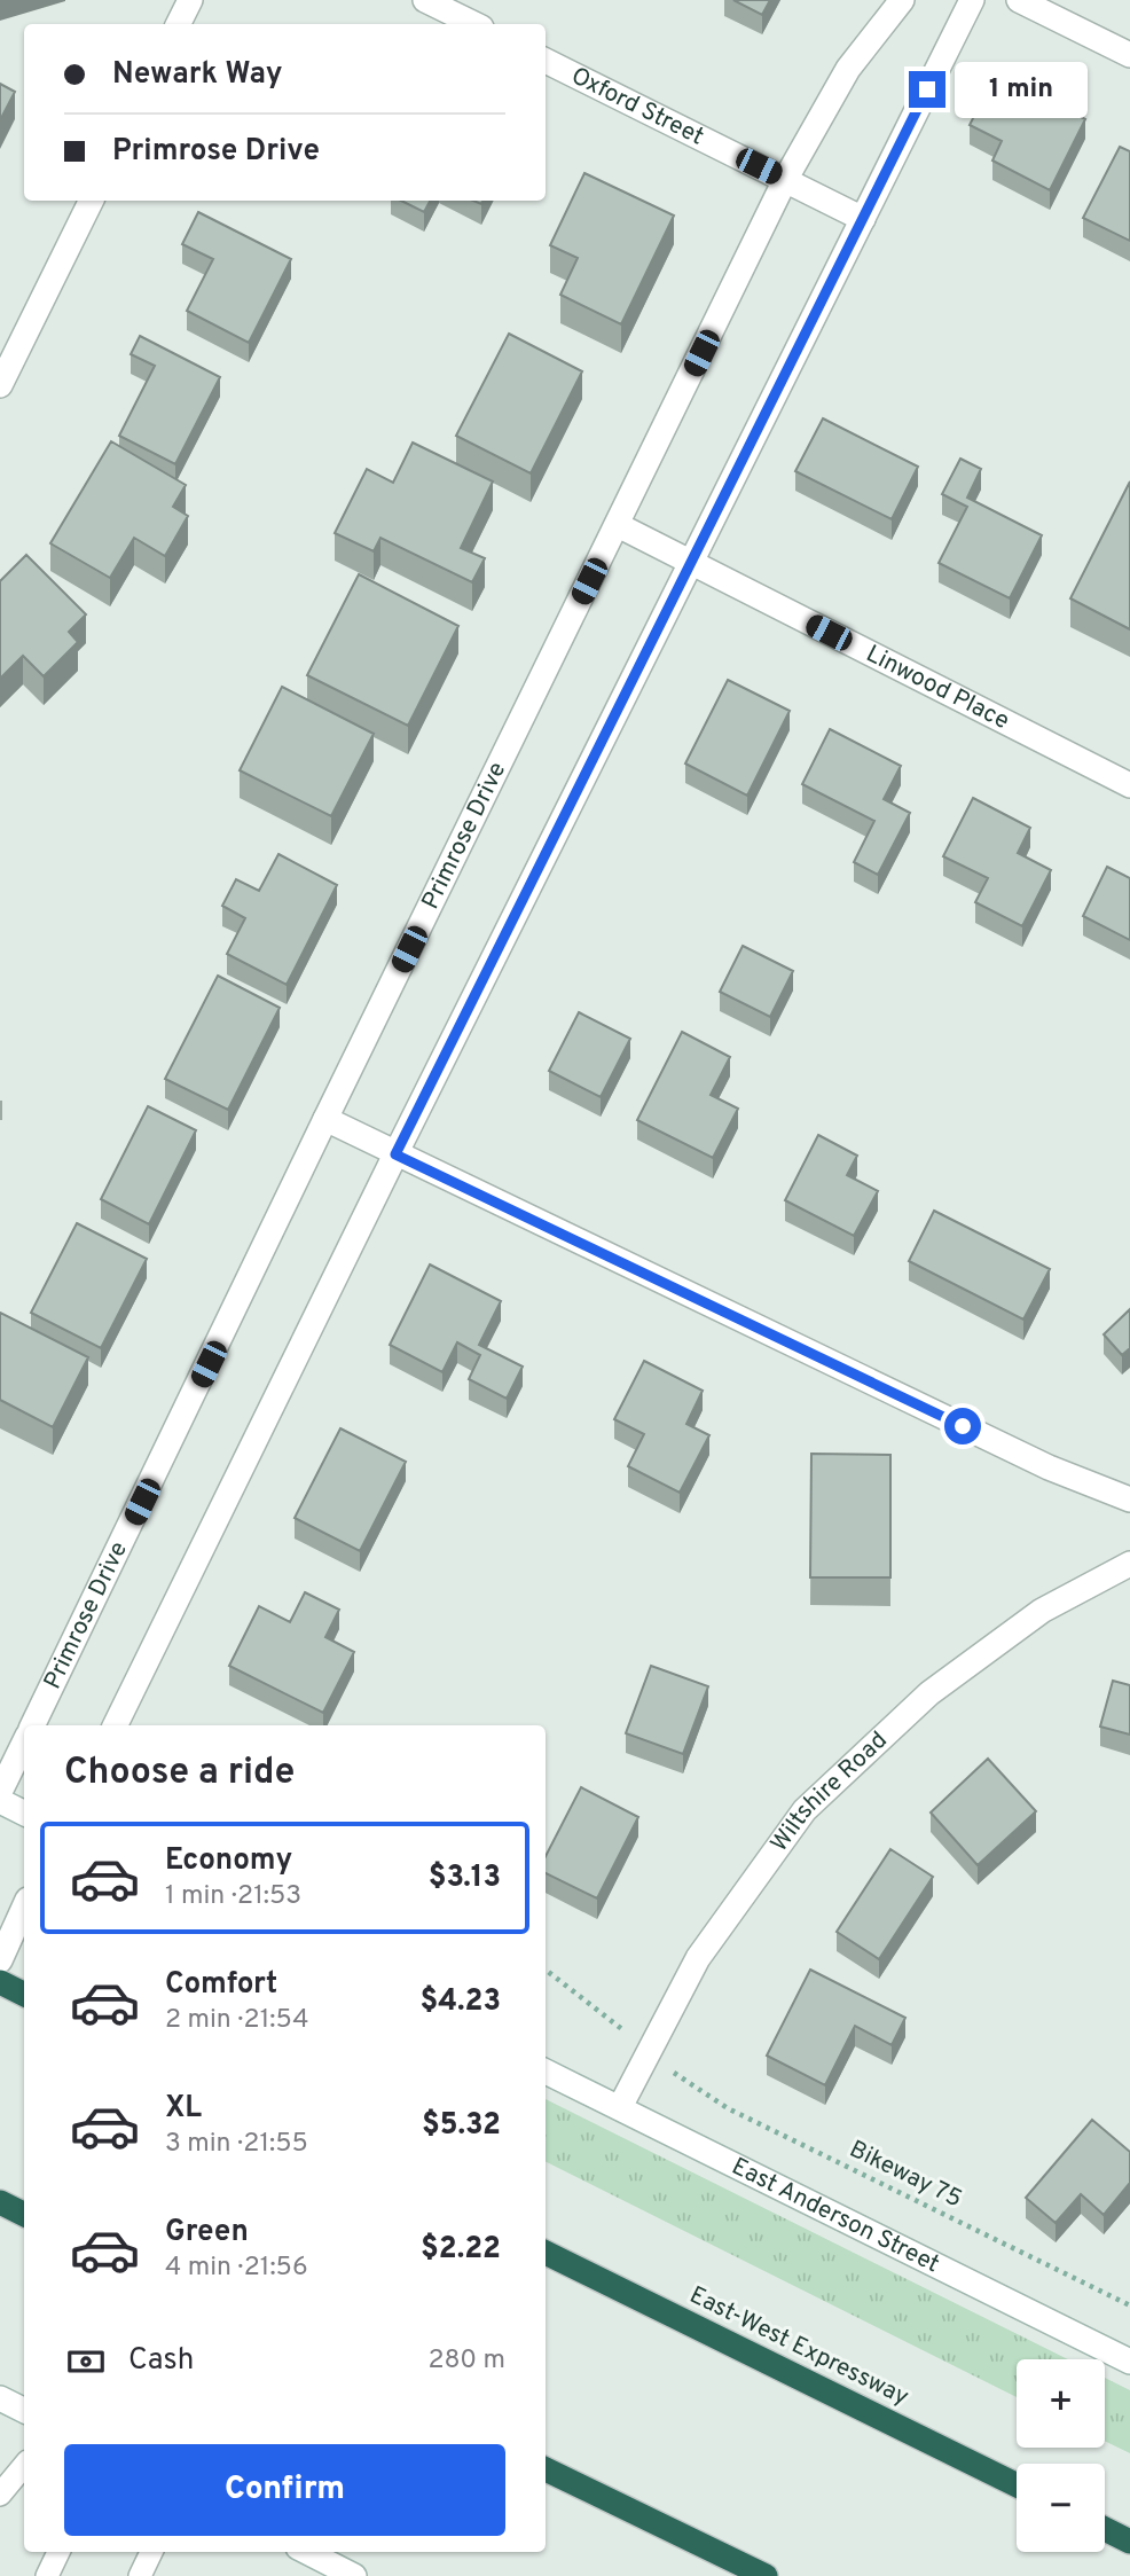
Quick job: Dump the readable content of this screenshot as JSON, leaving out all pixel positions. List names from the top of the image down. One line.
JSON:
{"streets":{"highway":["East-West Expressway"],"street":["Oxford Street","Linwood Place","Primrose Drive","Wiltshire Road","East Anderson Street"],"path":["Bikeway 75"]},"crossings":[["Oxford Street","Primrose Drive"],["Linwood Place","Primrose Drive"],["Wiltshire Road","East Anderson Street"]],"page":{"banner":["Newark Way","Primrose Drive"],"bubble":"1 min","heading":"Choose a ride","list":[{"name":"Economy","note":"1 min · 21:53","value":"$3.13"},{"name":"Comfort","note":"2 min · 21:54","value":"$4.23"},{"name":"XL","note":"3 min · 21:55","value":"$5.32"},{"name":"Green","note":"4 min · 21:56","value":"$2.22"}],"pay":["Cash","280 m"],"map_buttons":["+","−"],"buttons":"Confirm"}}
